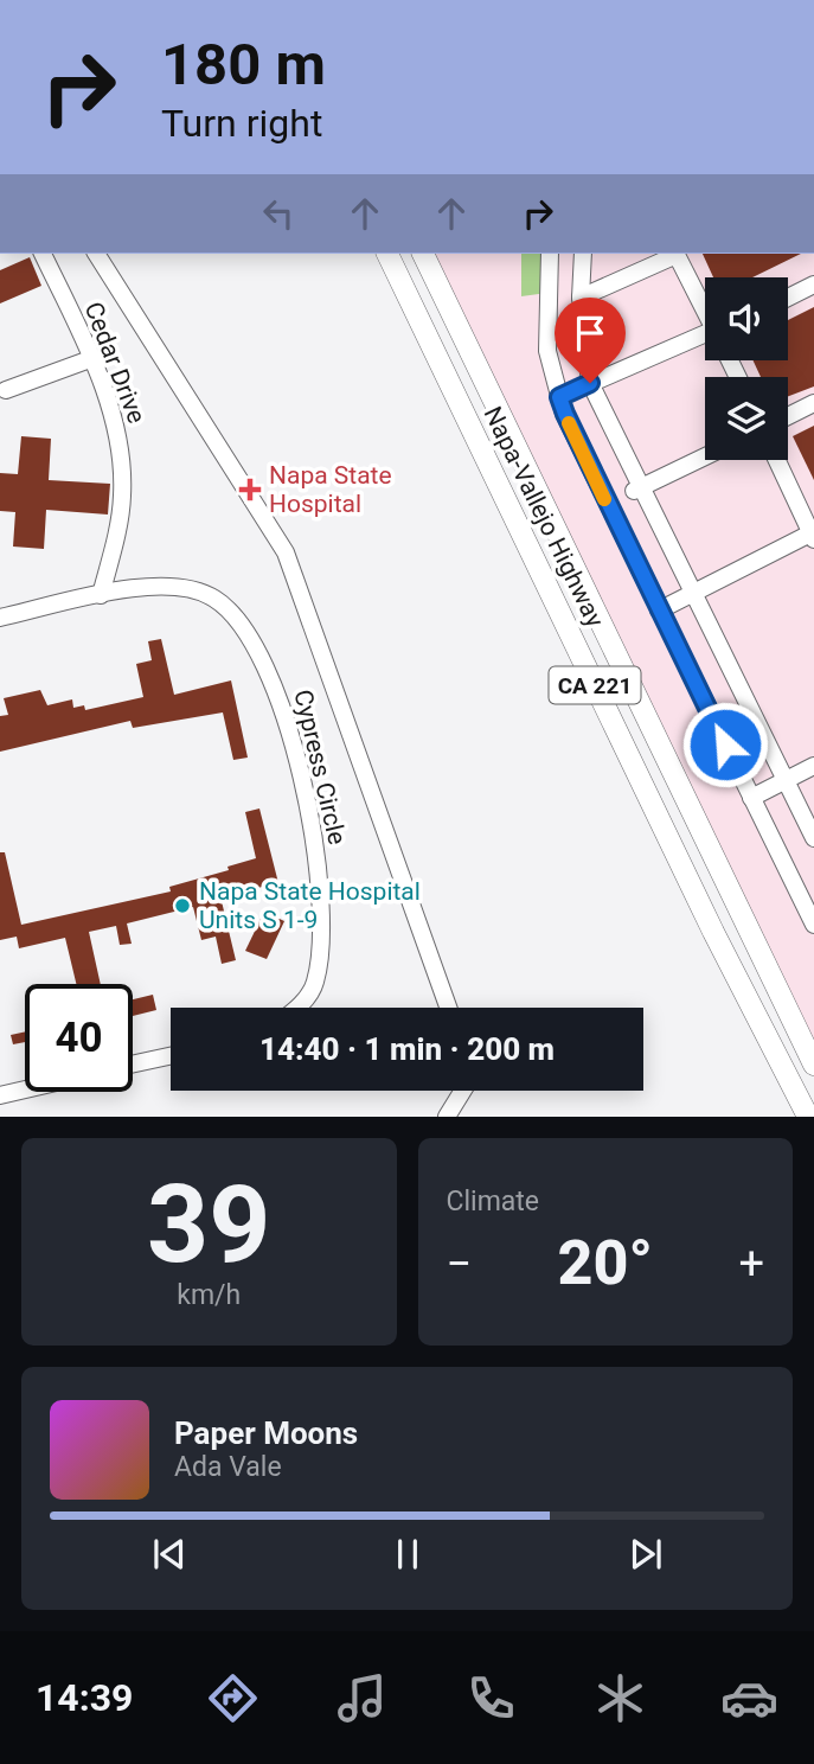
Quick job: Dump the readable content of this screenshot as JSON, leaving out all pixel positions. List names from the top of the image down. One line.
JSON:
{"streets":{"main road":["Napa-Vallejo Highway","CA 221"],"street":["Cedar Drive","Cypress Circle"]},"crossings":[["Cedar Drive","Cypress Circle"]],"places":{"health":["Napa State Hospital"],"other":["Napa State Hospital Units S 1-9"]},"page":{"turn":["180 m","Turn right"],"limit":"40","trip":"14:40 · 1 min · 200 m","tile":[["39","km/h"],"Climate"],"heat":["−","20°","+"],"song":["Paper Moons","Ada Vale"],"tabs":"14:39"}}
